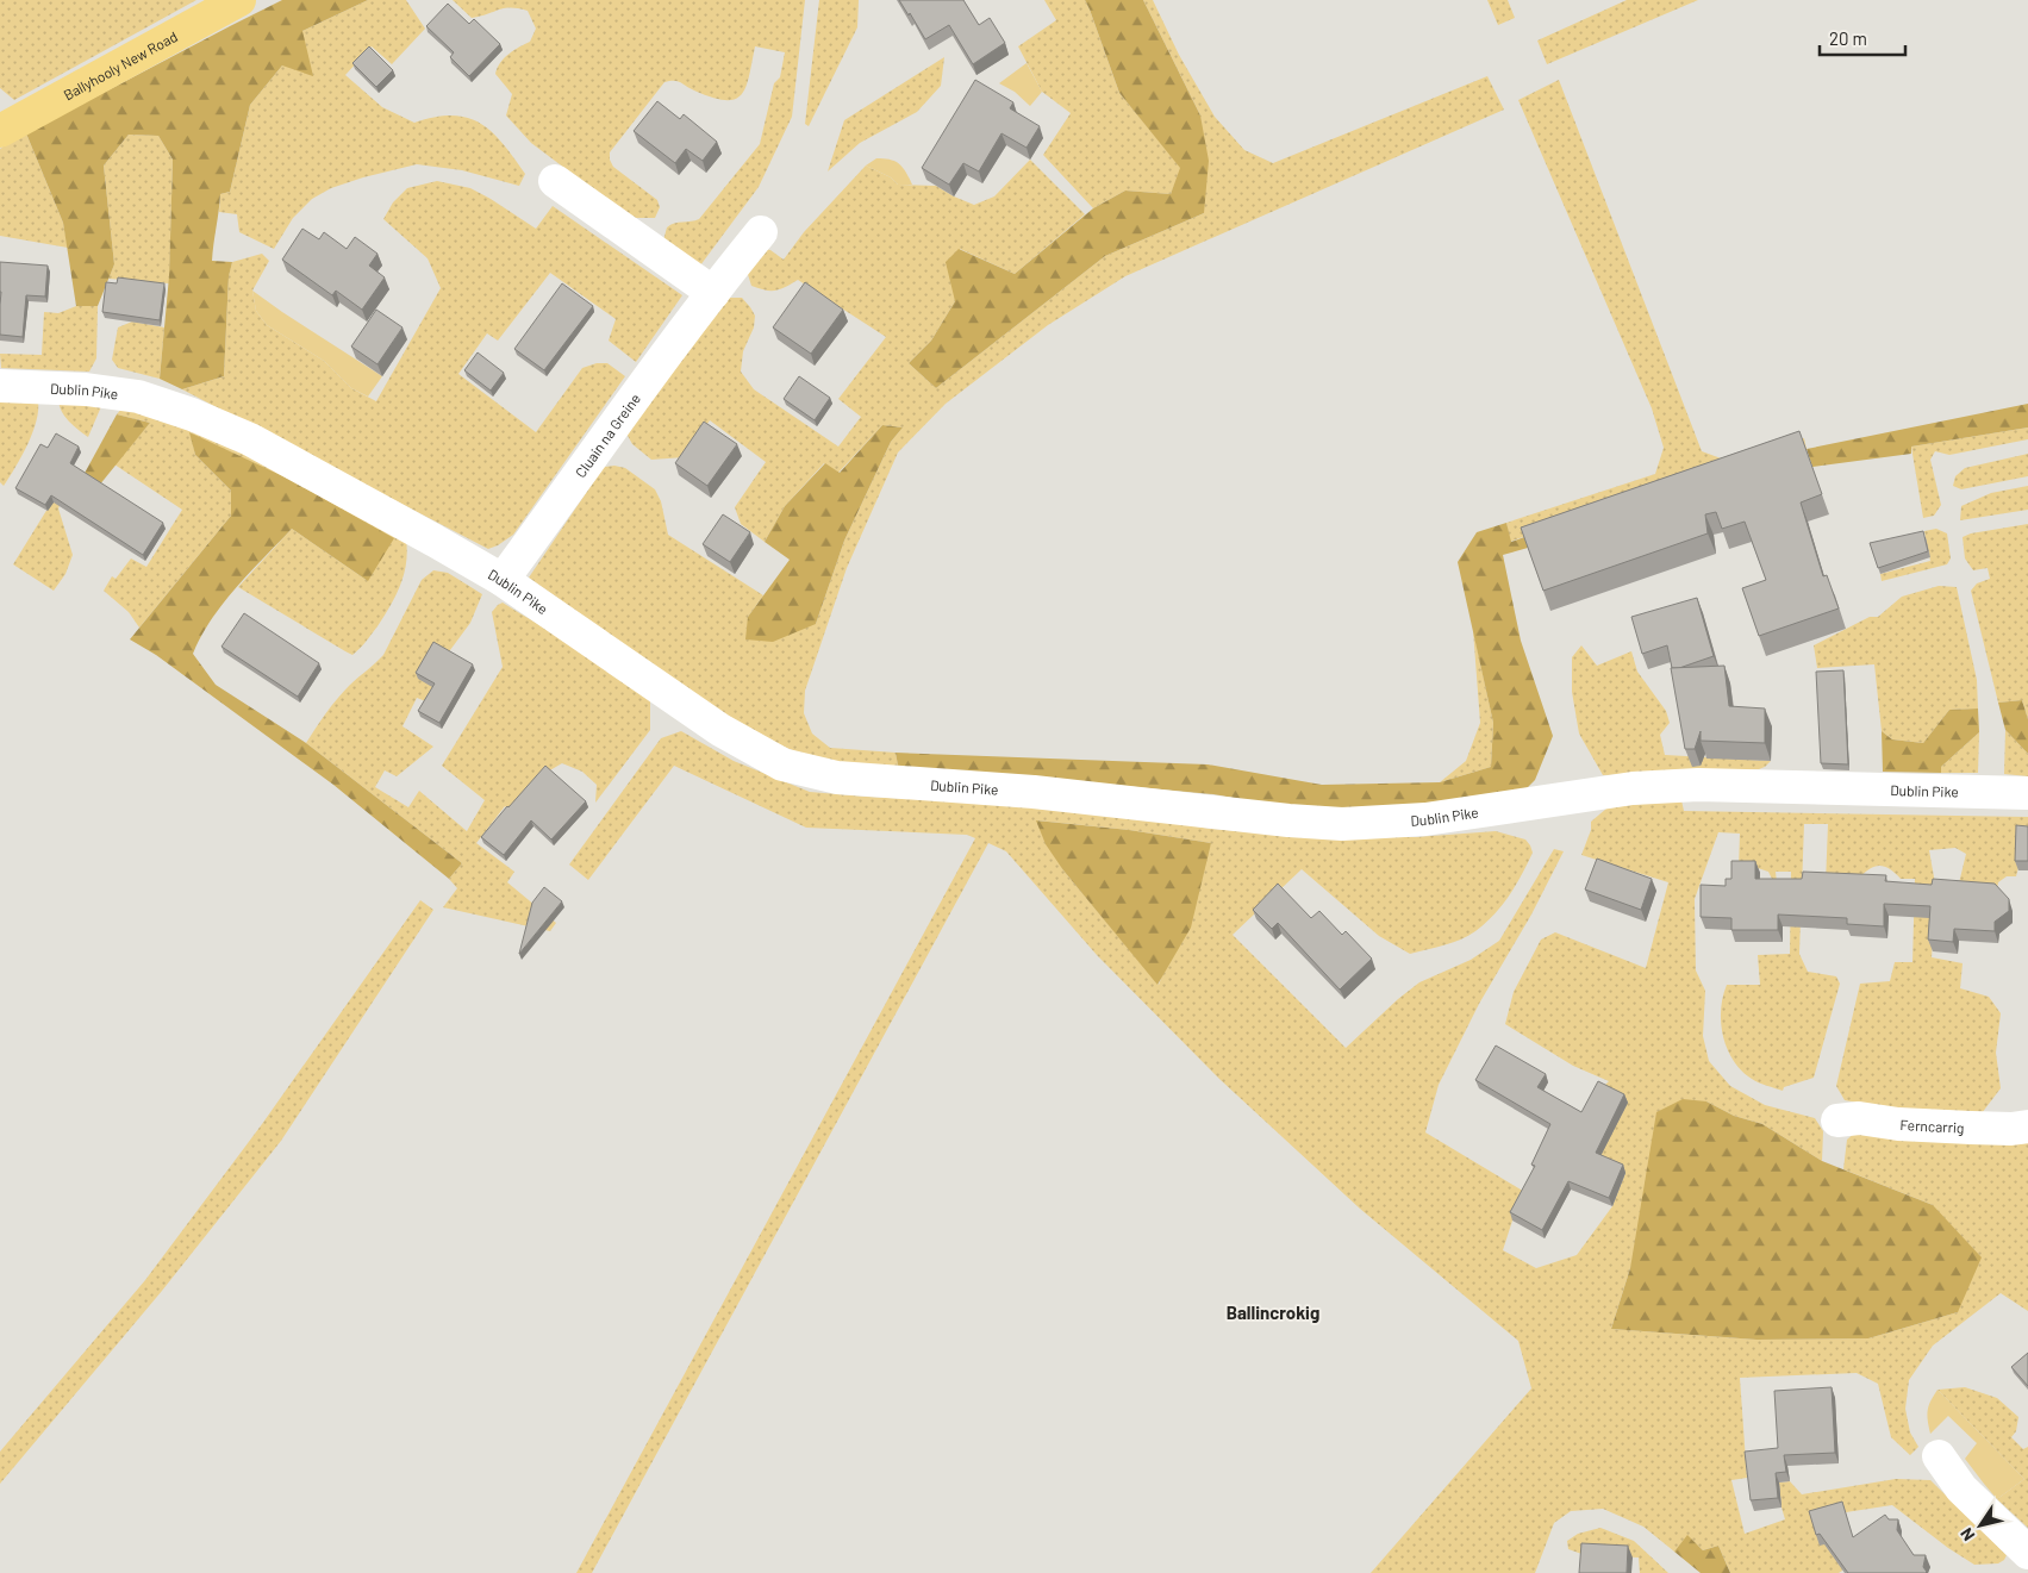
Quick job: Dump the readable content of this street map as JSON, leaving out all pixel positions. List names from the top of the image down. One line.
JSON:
{"streets":{"main road":["Ballyhooly New Road"],"street":["Dublin Pike","Cluain na Greine","Ferncarrig"]},"crossings":[["Dublin Pike","Cluain na Greine"]],"districts":["Ballincrokig"],"scale_bar":"20 m","north":"bottom left"}
